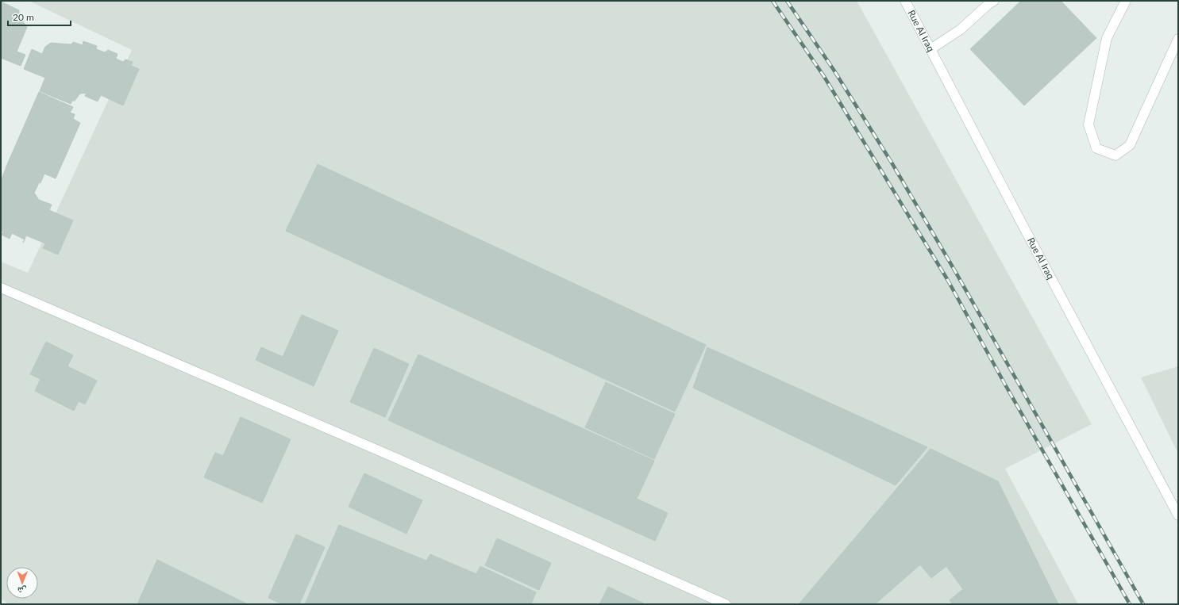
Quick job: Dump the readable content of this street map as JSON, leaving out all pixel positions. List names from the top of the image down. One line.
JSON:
{"streets":{"street":["Rue Al Iraq"]},"scale_bar":"20 m","north":"bottom"}
